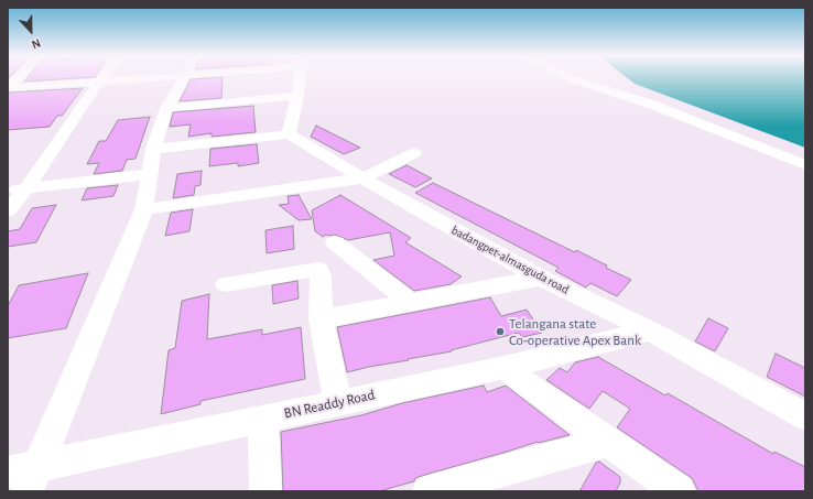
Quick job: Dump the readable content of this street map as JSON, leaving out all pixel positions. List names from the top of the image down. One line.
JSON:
{"streets":{"street":["badangpet-almasguda road","BN Readdy Road"]},"crossings":[["badangpet-almasguda road","BN Readdy Road"]],"places":["Telangana state Co-operative Apex Bank"],"north":"bottom"}
